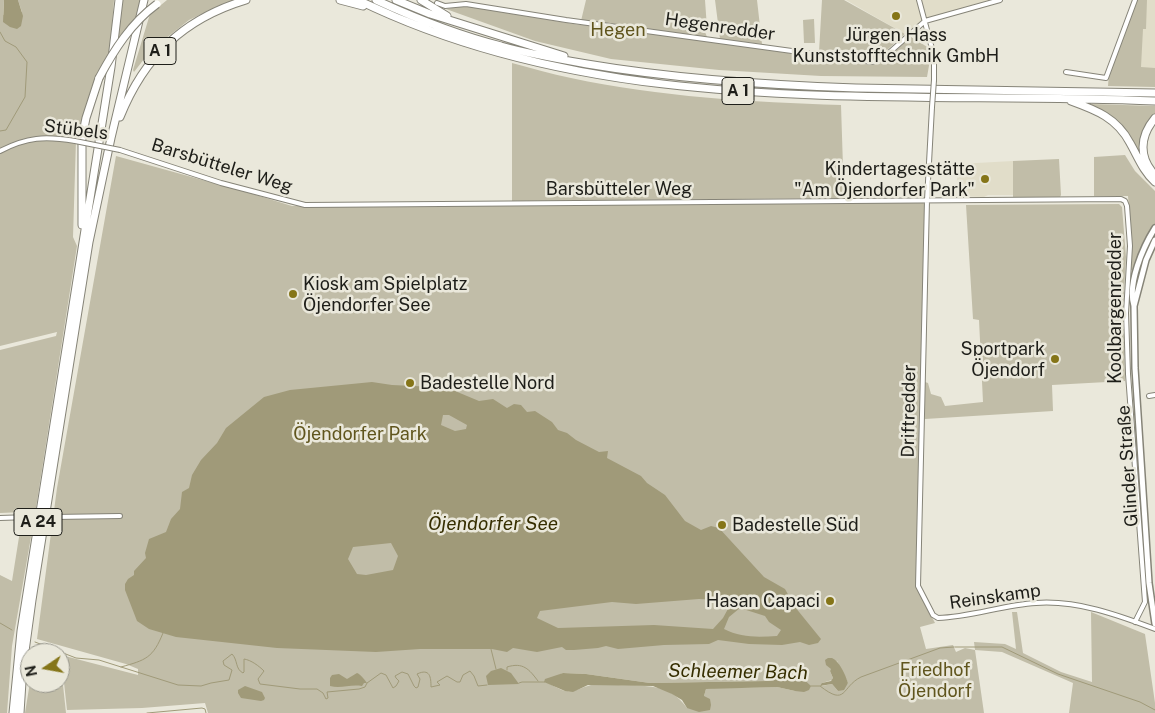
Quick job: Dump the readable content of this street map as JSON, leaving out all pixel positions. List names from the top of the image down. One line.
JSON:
{"streets":{"highway":["A 1","A 24"],"main road":["Glinder Straße"],"street":["Hegenredder","Stübels","Barsbütteler Weg","Koolbargenredder","Driftredder","Reinskamp"]},"crossings":[["A 1","A 24"],["Stübels","Barsbütteler Weg"],["Barsbütteler Weg","Koolbargenredder"],["Barsbütteler Weg","Driftredder"],["Koolbargenredder","Reinskamp"],["Driftredder","Reinskamp"]],"water":["Öjendorfer See","Schleemer Bach"],"parks":["Hegen","Öjendorfer Park","Friedhof Öjendorf"],"places":["Jürgen Hass Kunststofftechnik GmbH","Kindertagesstätte \"Am Öjendorfer Park\"","Kiosk am Spielplatz Öjendorfer See","Sportpark Öjendorf","Badestelle Nord","Badestelle Süd","Hasan Capaci"],"north":"left"}
